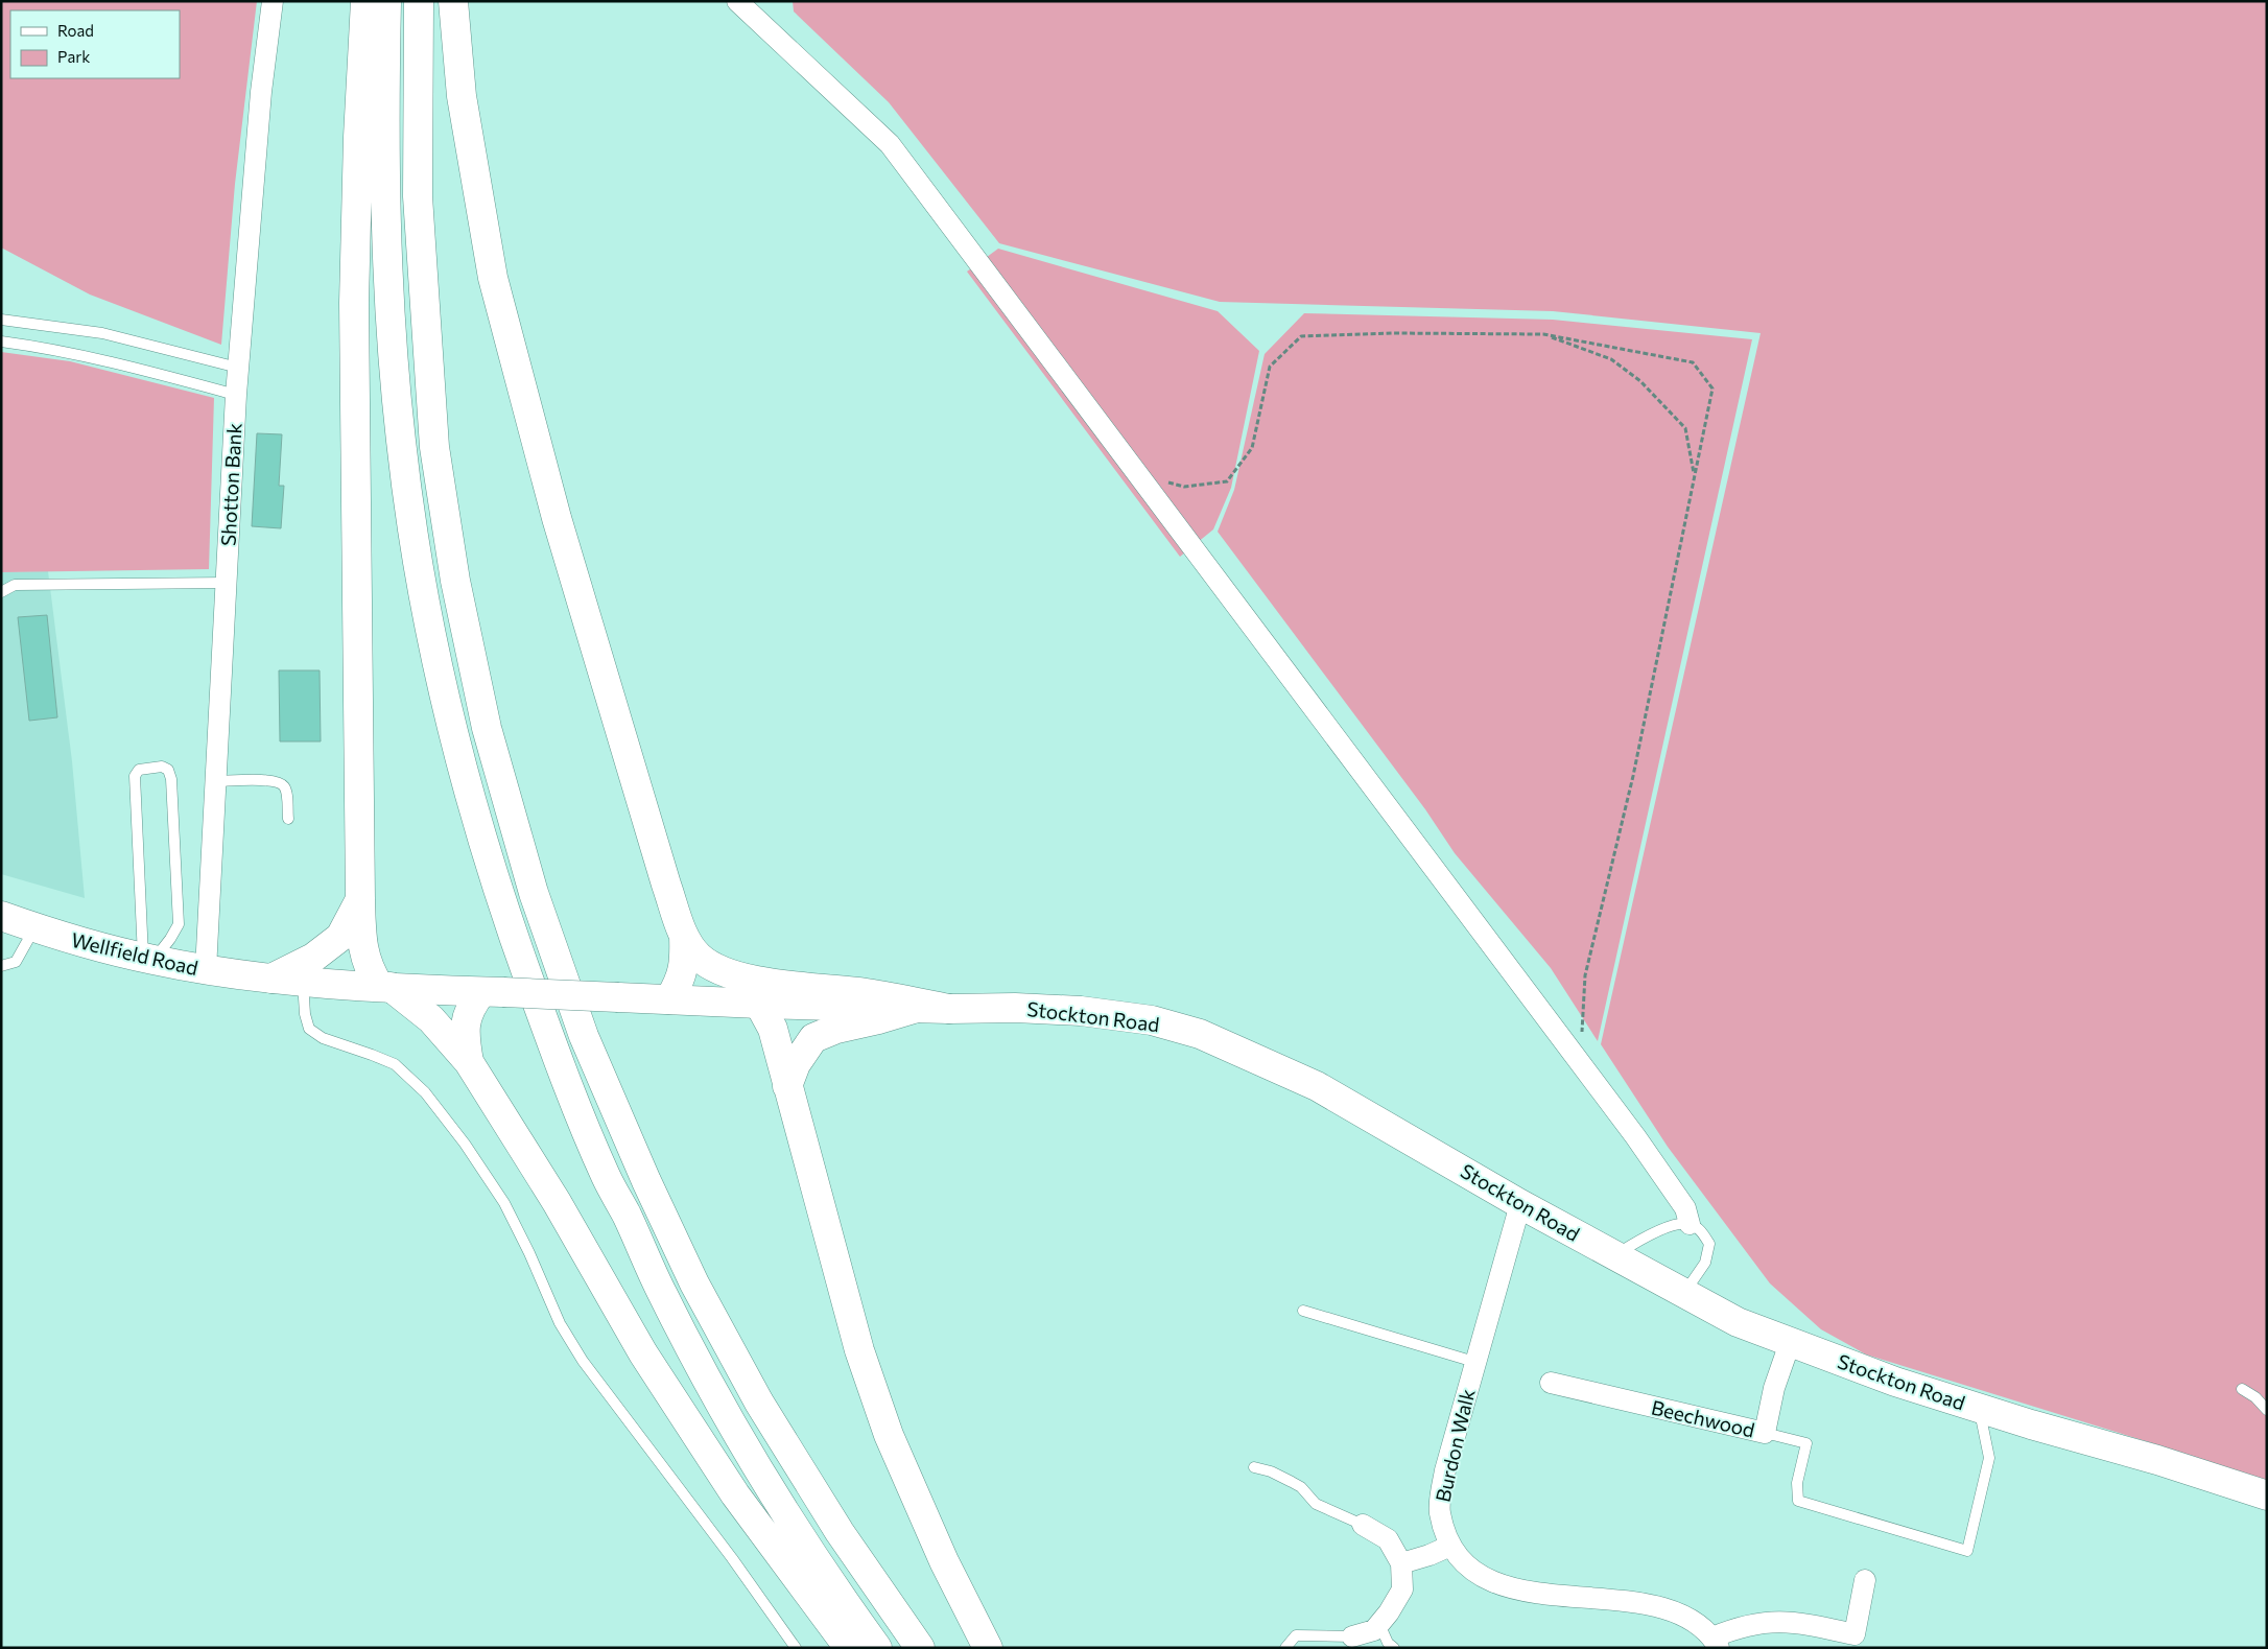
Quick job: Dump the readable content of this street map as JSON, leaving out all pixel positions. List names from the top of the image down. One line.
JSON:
{"streets":{"main road":["Wellfield Road","Stockton Road"],"street":["Shotton Bank","Beechwood","Burdon Walk"]},"crossings":[["Shotton Bank","Wellfield Road"],["Wellfield Road","Stockton Road"],["Stockton Road","Beechwood"],["Stockton Road","Burdon Walk"]],"legend":["Road","Park"]}
